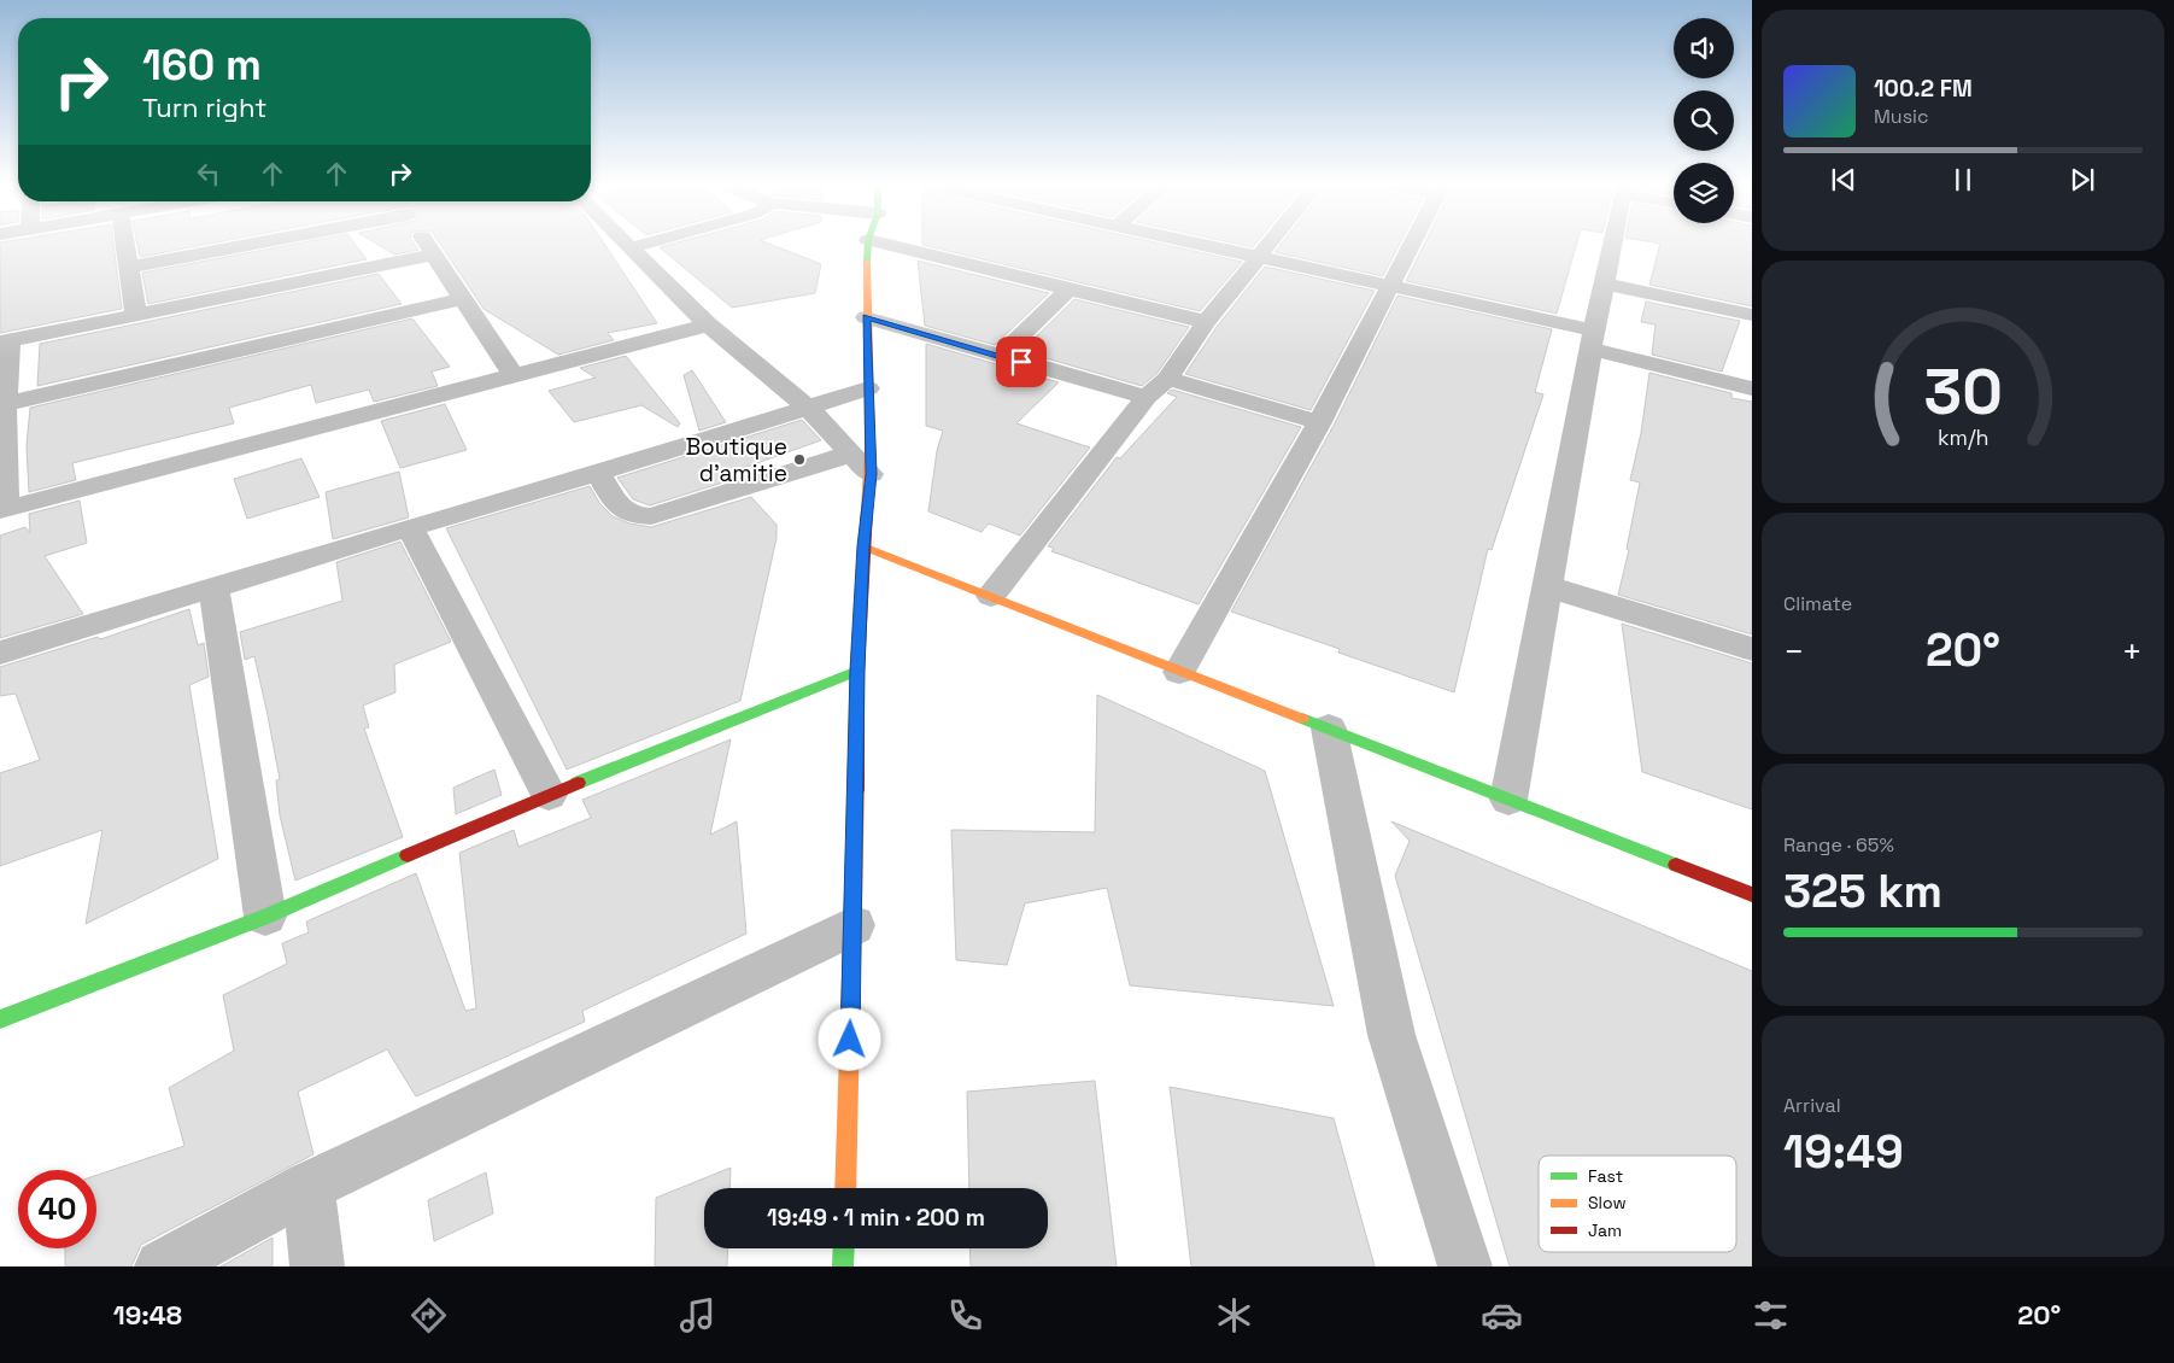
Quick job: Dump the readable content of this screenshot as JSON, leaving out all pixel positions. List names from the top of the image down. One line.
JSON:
{"places":["Boutique d'amitie"],"legend":["Fast","Slow","Jam"],"page":{"turn":["160 m","Turn right"],"song":["100.2 FM","Music"],"tile":["Climate",["Range · 65%","325 km"],["Arrival","19:49"]],"heat":["−","20°","+"],"limit":"40","trip":"19:49 · 1 min · 200 m","tabs":["19:48","20°"],"gauge":["30","km/h"]}}
